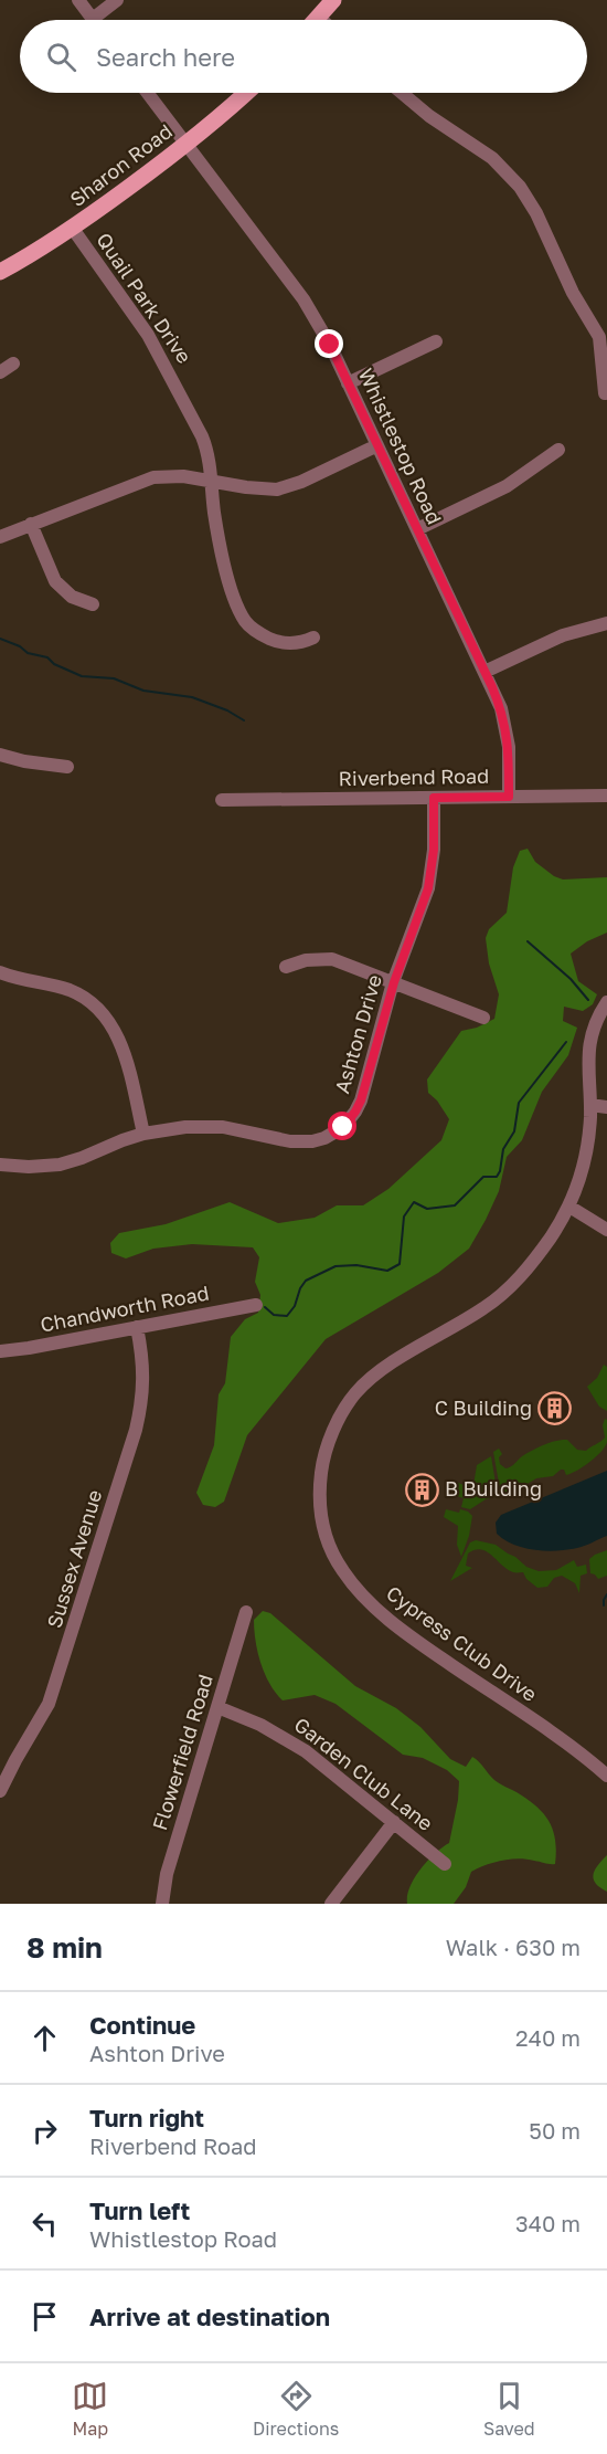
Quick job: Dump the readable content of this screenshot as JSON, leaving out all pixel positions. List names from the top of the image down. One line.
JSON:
{"streets":{"main road":["Sharon Road"],"street":["Quail Park Drive","Whistlestop Road","Riverbend Road","Ashton Drive","Chandworth Road","Sussex Avenue","Cypress Club Drive","Flowerfield Road","Garden Club Lane"]},"crossings":[["Sharon Road","Quail Park Drive"],["Sharon Road","Whistlestop Road"],["Whistlestop Road","Riverbend Road"],["Riverbend Road","Ashton Drive"],["Chandworth Road","Sussex Avenue"],["Flowerfield Road","Garden Club Lane"]],"places":{"building":["C Building","B Building"]},"page":{"search":"Search here","heading":["8 min","Walk · 630 m"],"list":[["Continue","Ashton Drive","240 m"],["Turn right","Riverbend Road","50 m"],["Turn left","Whistlestop Road","340 m"],"Arrive at destination"],"nav":["Map","Directions","Saved"]}}
